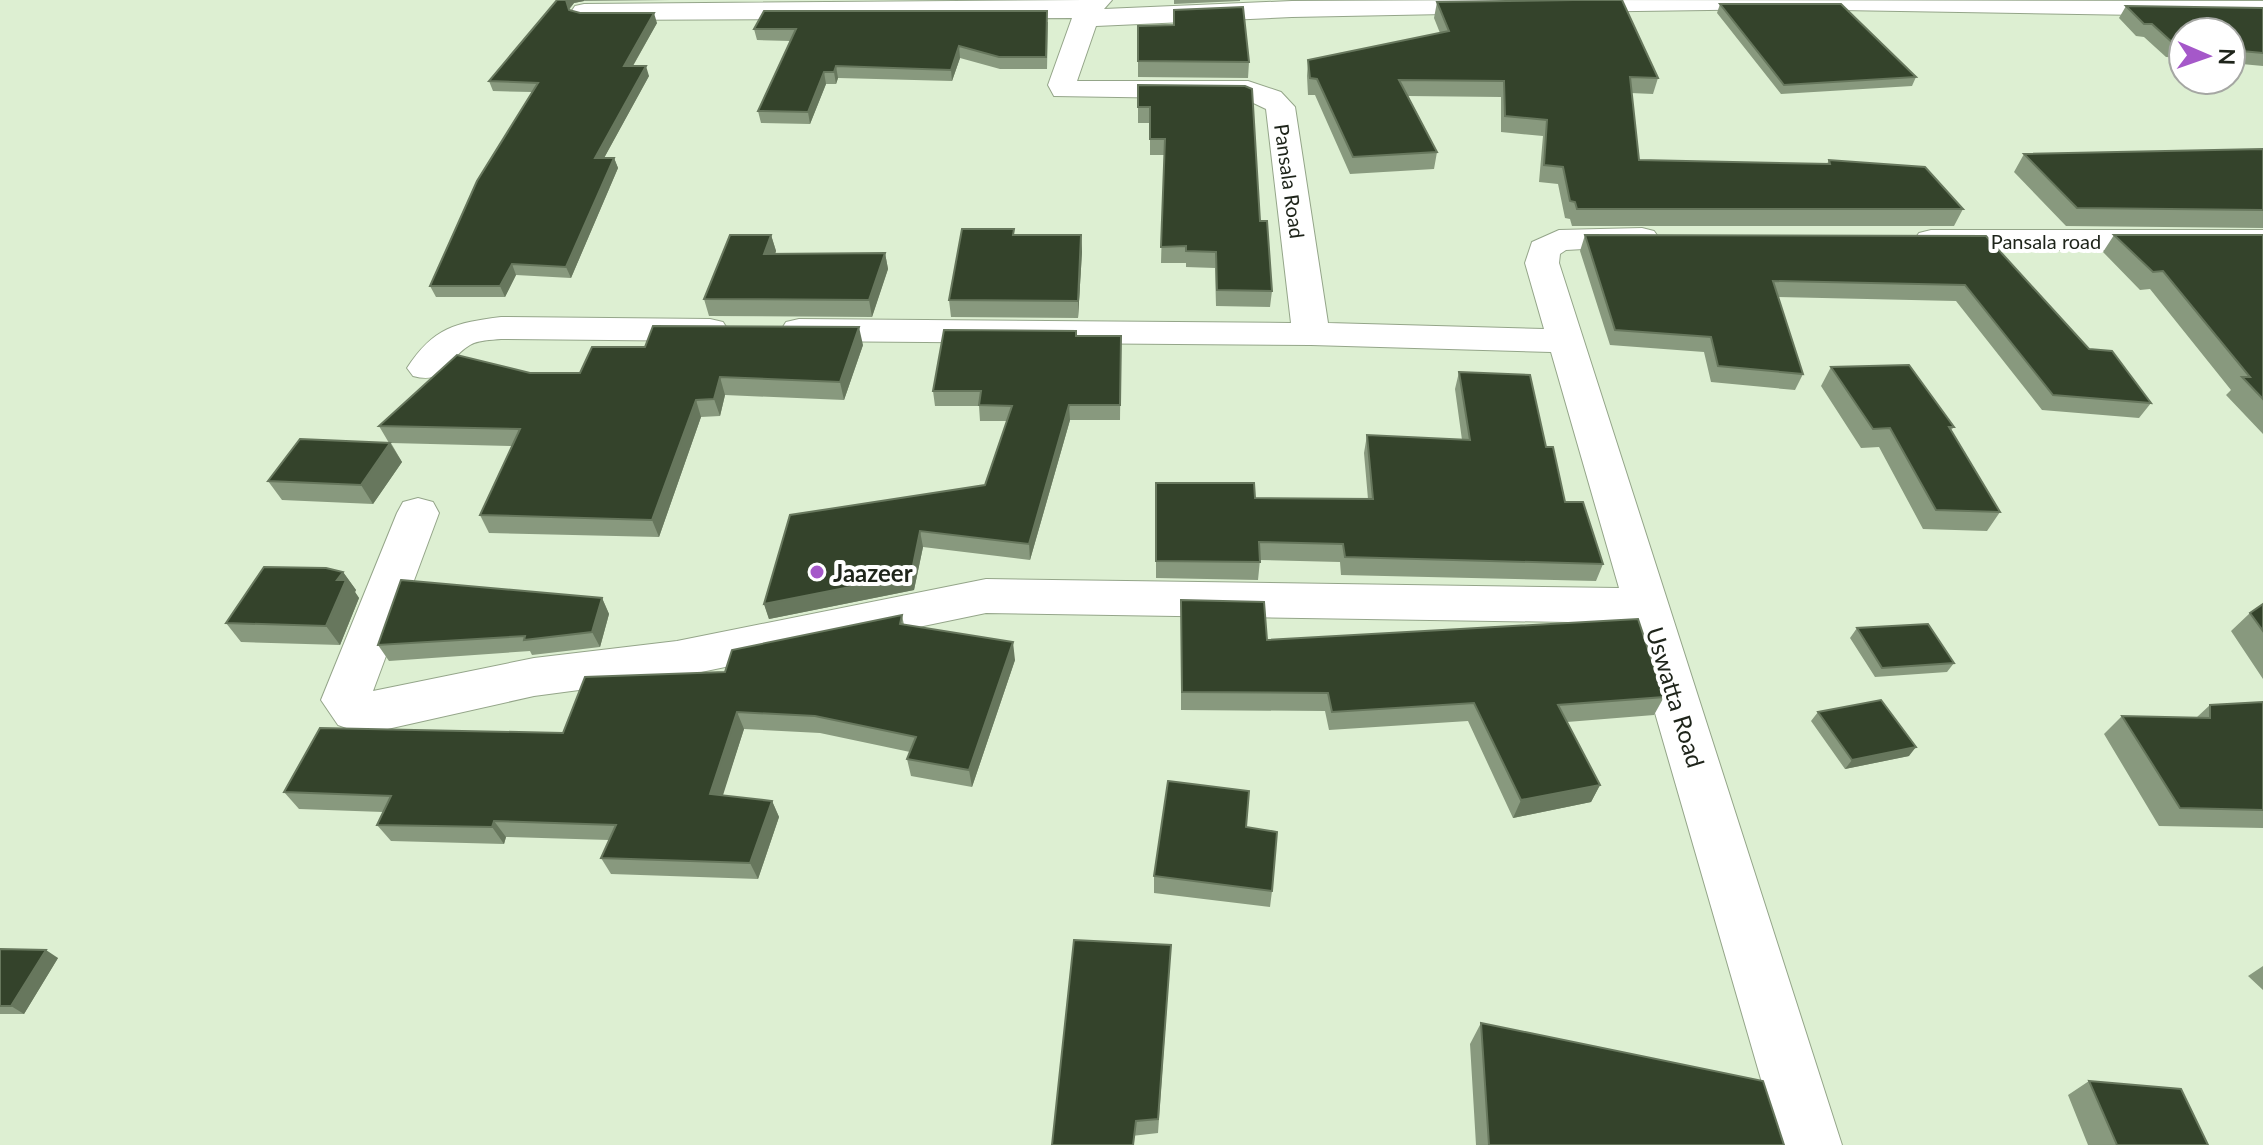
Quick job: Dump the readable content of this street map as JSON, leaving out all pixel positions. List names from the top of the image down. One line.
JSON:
{"streets":{"street":["Pansala Road","Pansala road","Uswatta Road"]},"places":["Jaazeer"],"north":"right"}
